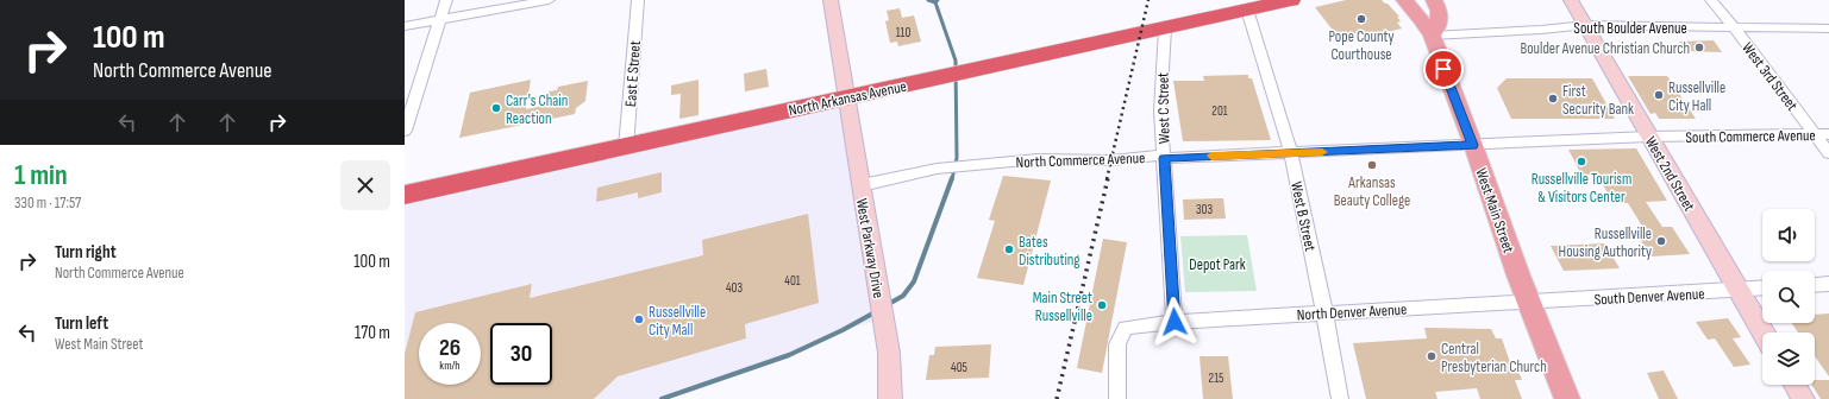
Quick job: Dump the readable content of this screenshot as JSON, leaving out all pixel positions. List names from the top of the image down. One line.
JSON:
{"streets":{"highway":["North Arkansas Avenue"],"main road":["West 2nd Street","West Main Street","West Parkway Drive"],"street":["South Boulder Avenue","East E Street","West 3rd Street","West C Street","South Commerce Avenue","North Commerce Avenue","West B Street","South Denver Avenue","North Denver Avenue"]},"crossings":[["South Boulder Avenue","West 3rd Street"],["South Boulder Avenue","West 2nd Street"],["South Boulder Avenue","West Main Street"],["East E Street","North Arkansas Avenue"],["West 3rd Street","South Commerce Avenue"],["North Arkansas Avenue","West C Street"],["North Arkansas Avenue","West B Street"],["North Arkansas Avenue","West Parkway Drive"],["West C Street","North Commerce Avenue"],["West C Street","North Denver Avenue"],["South Commerce Avenue","North Commerce Avenue"],["South Commerce Avenue","West 2nd Street"],["South Commerce Avenue","West Main Street"],["North Commerce Avenue","West Main Street"],["North Commerce Avenue","West B Street"],["North Commerce Avenue","West Parkway Drive"],["West 2nd Street","South Denver Avenue"],["West Main Street","South Denver Avenue"],["West Main Street","North Denver Avenue"],["West B Street","North Denver Avenue"],["South Denver Avenue","North Denver Avenue"]],"parks":["Depot Park"],"places":["Pope County Courthouse","Boulder Avenue Christian Church","Russellville City Hall","First Security Bank","Carr's Chain Reaction","Russellville Tourism & Visitors Center","Arkansas Beauty College","Russellville Housing Authority","Bates Distributing","Main Street Russellville","Russellville City Mall","Central Presbyterian Church"],"house_numbers":["110","201","303","401","403","405","215"],"page":{"turn":["100 m","North Commerce Avenue"],"heading":["1 min","330 m · 17:57"],"list":[{"name":"Turn right","note":"North Commerce Avenue","value":"100 m"},{"name":"Turn left","note":"West Main Street","value":"170 m"}],"speed":"26 km/h","limit":"30"}}
